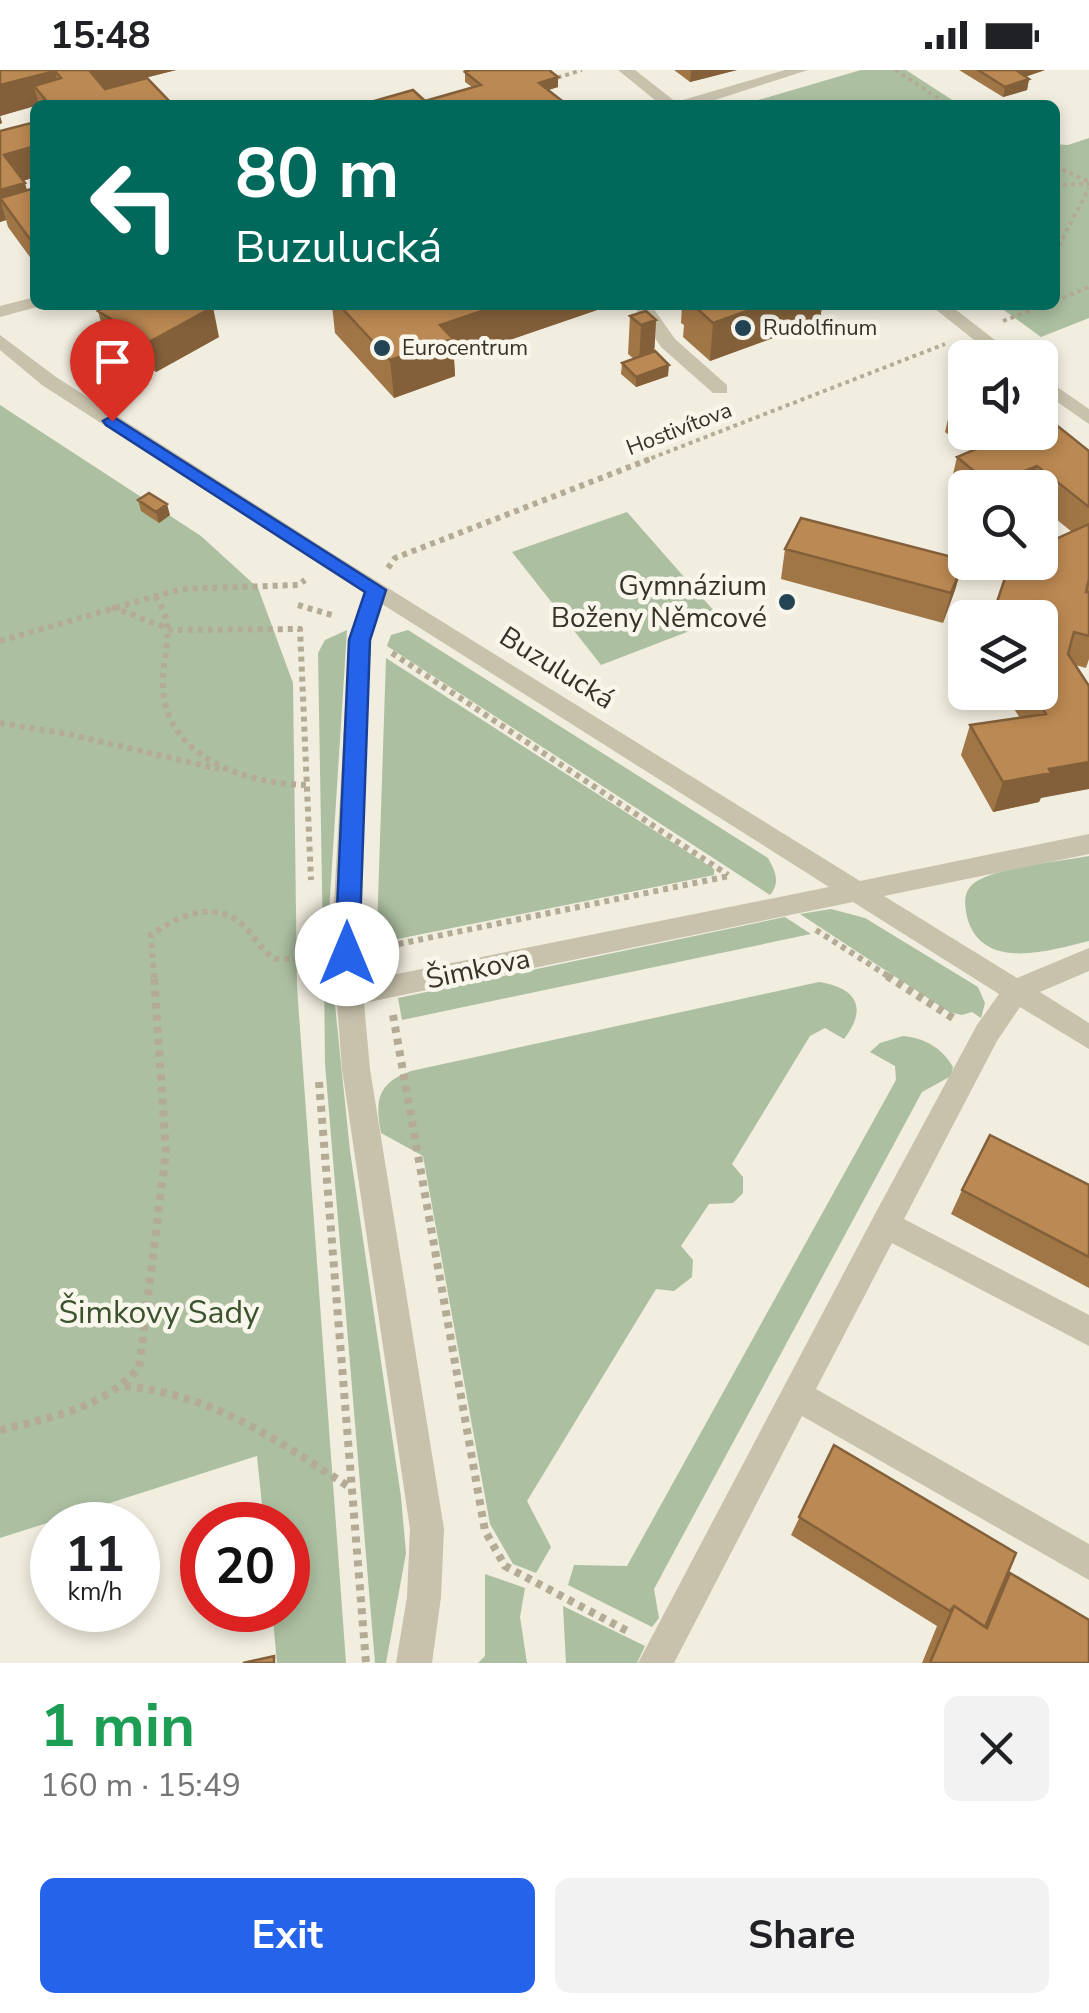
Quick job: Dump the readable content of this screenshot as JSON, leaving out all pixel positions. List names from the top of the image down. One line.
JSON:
{"streets":{"street":["Buzulucká","Šimkova"],"path":["Hostivítova"]},"crossings":[["Buzulucká","Šimkova"]],"parks":["Šimkovy Sady"],"places":["Rudolfinum","Eurocentrum","Gymnázium Boženy Němcové"],"page":{"status":"15:48","turn":["80 m","Buzulucká"],"speed":"11 km/h","limit":"20","heading":["1 min","160 m · 15:49"],"buttons":["Exit","Share"]}}
